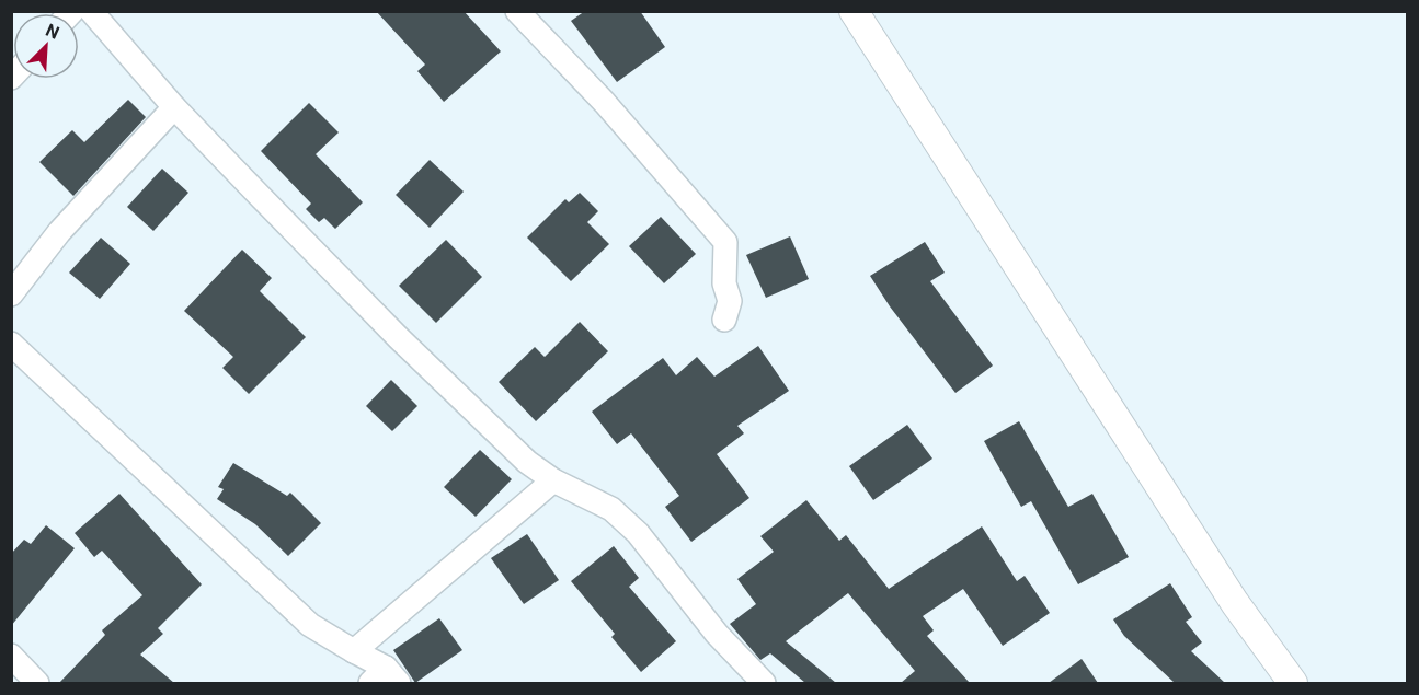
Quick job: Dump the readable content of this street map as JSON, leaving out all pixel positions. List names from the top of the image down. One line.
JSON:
{"north":"top right"}
